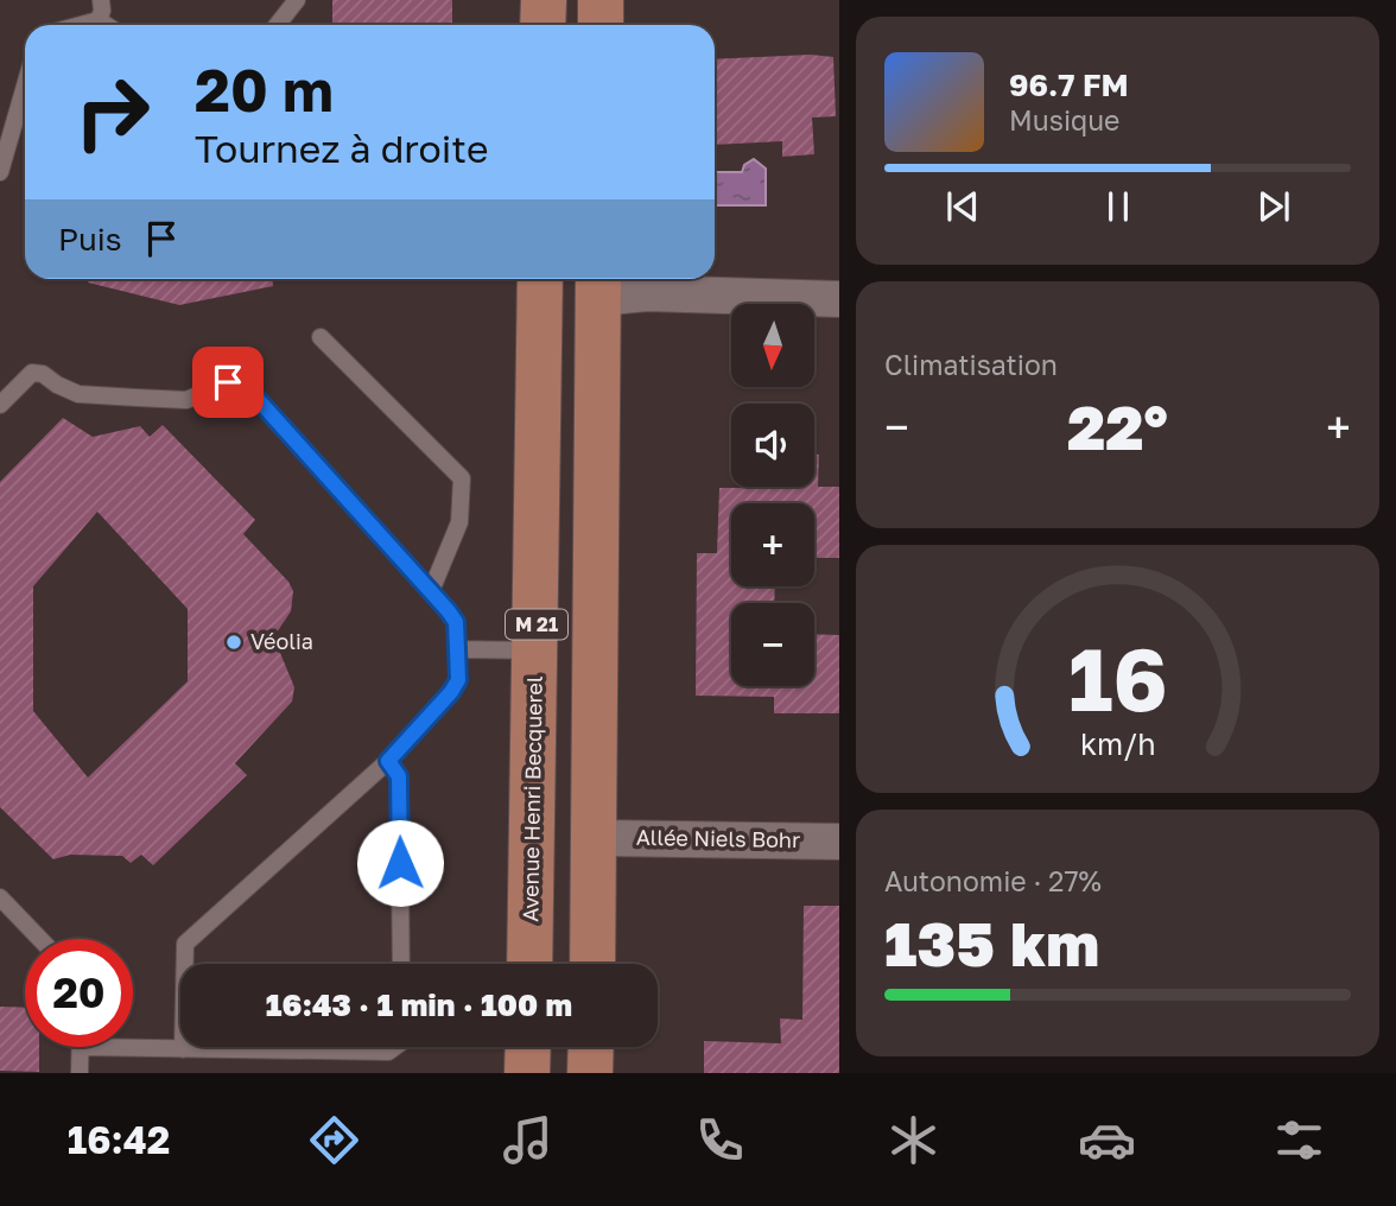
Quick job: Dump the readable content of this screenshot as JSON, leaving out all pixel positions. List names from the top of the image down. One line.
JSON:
{"streets":{"main road":["M 21","Avenue Henri Becquerel"],"street":["Allée Niels Bohr"]},"crossings":[["M 21","Allée Niels Bohr"]],"places":["Véolia"],"north":"bottom","page":{"turn":["20 m","Tournez à droite"],"song":["96.7 FM","Musique"],"then":"Puis","tile":["Climatisation",["Autonomie · 27%","135 km"]],"map_buttons":["+","−"],"heat":["−","22°","+"],"limit":"20","trip":"16:43 · 1 min · 100 m","tabs":"16:42","gauge":["16","km/h"]}}
